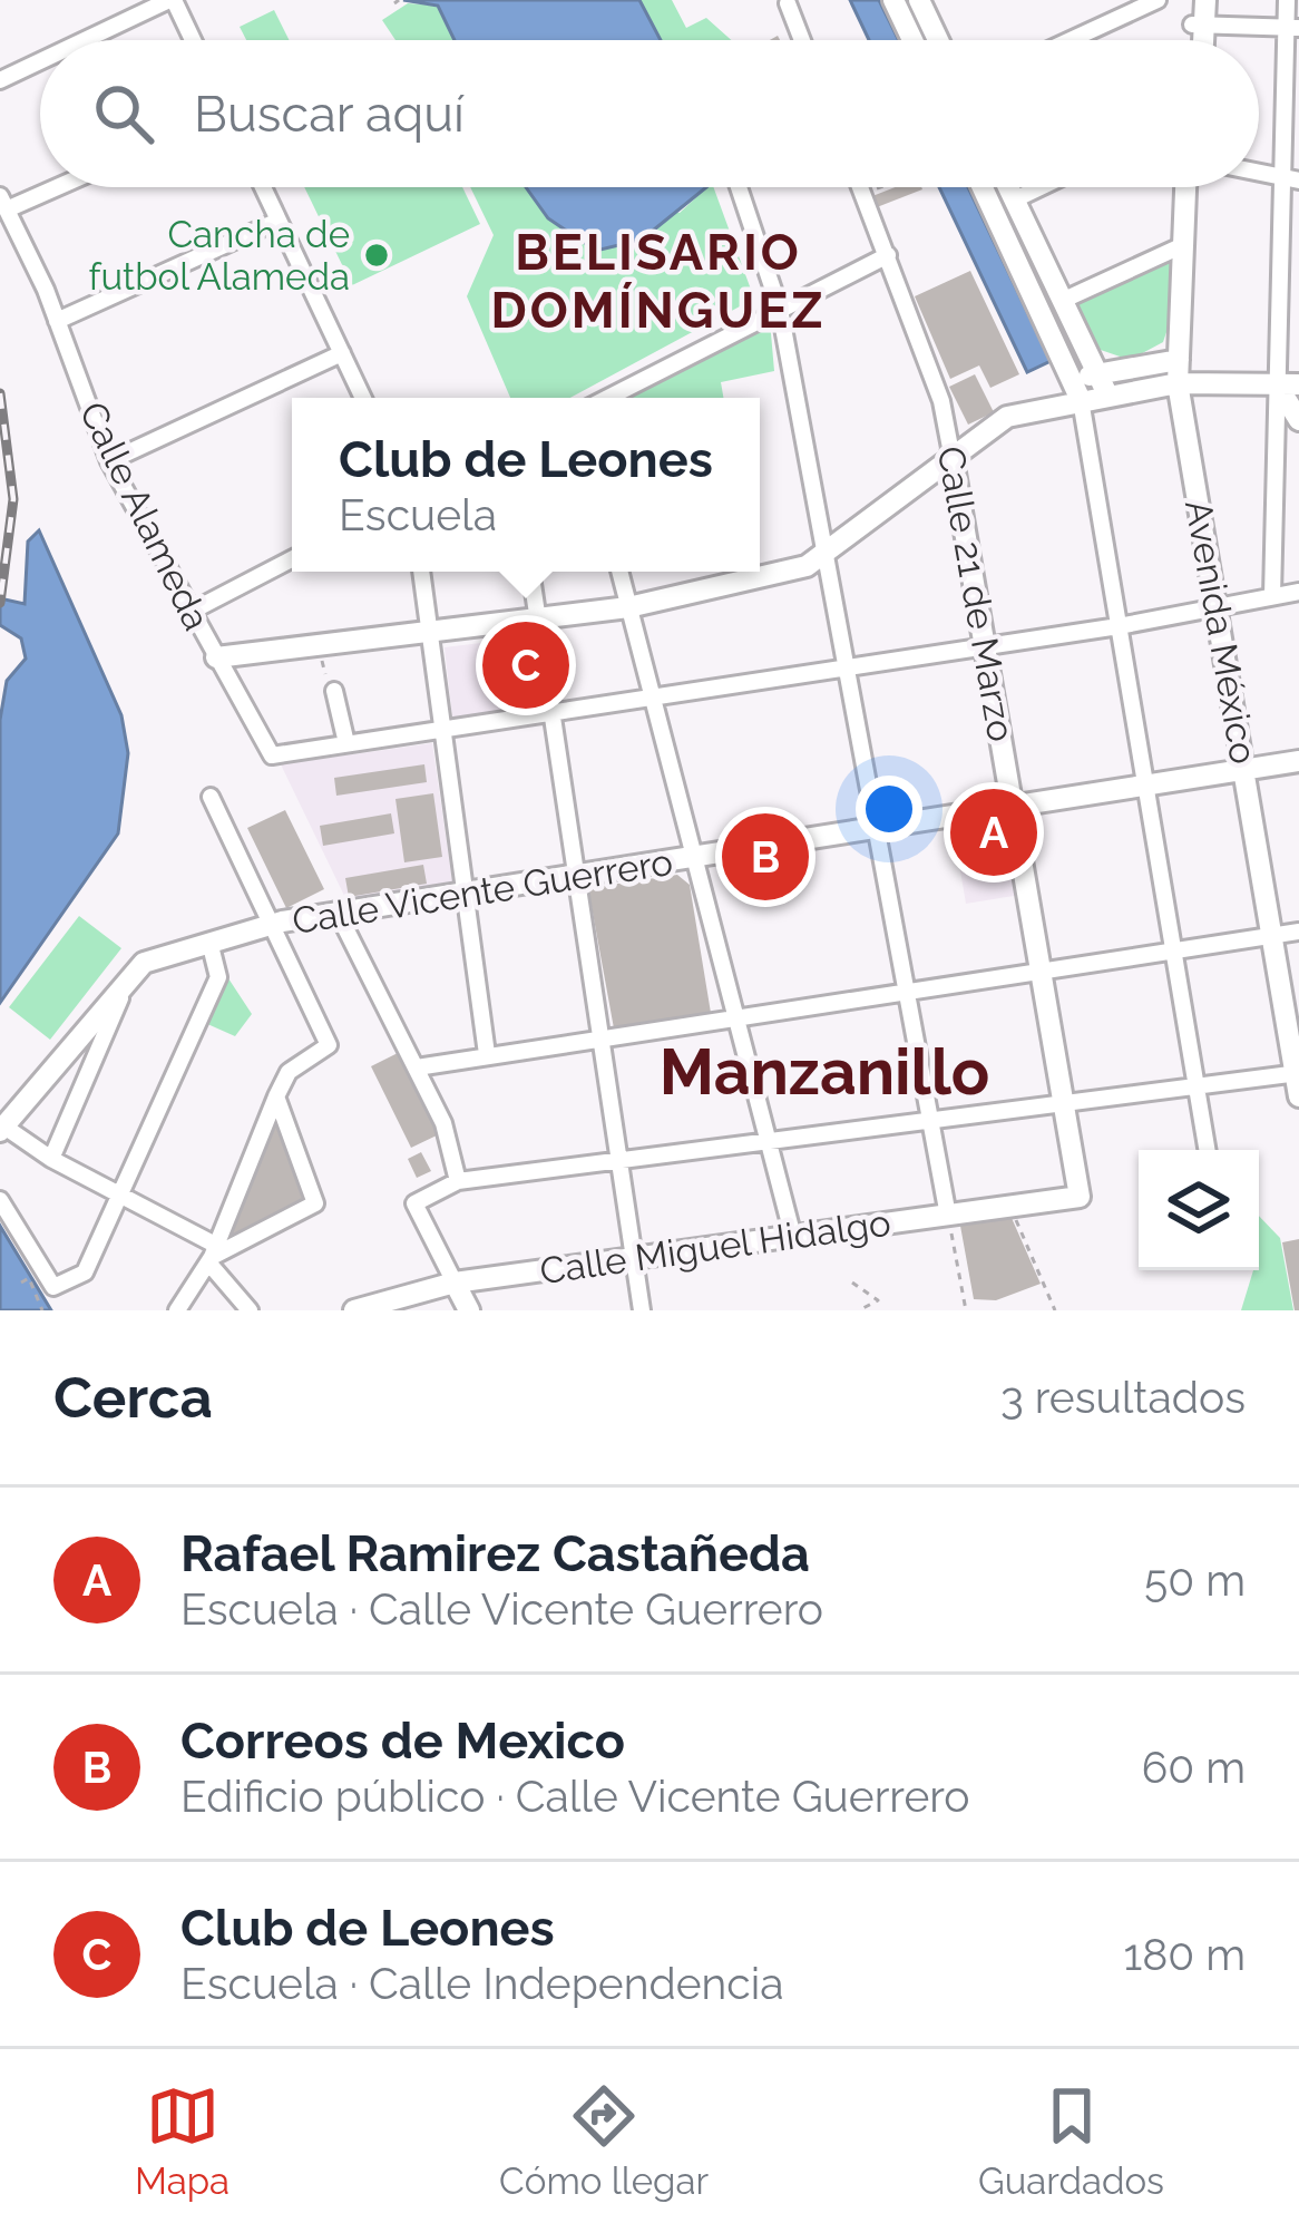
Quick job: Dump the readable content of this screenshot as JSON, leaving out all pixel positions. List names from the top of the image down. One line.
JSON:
{"streets":{"street":["Calle Alameda","Calle 21 de Marzo","Avenida México","Calle Vicente Guerrero","Calle Miguel Hidalgo"]},"crossings":[["Calle 21 de Marzo","Calle Vicente Guerrero"],["Calle 21 de Marzo","Calle Miguel Hidalgo"],["Avenida México","Calle Vicente Guerrero"]],"districts":["BELISARIO DOMÍNGUEZ","Manzanillo"],"places":["Cancha de futbol Alameda"],"page":{"search":"Buscar aquí","popup":["Club de Leones","Escuela"],"pins":["C","A","B"],"heading":["Cerca","3 resultados"],"list":[{"mark":"A","name":"Rafael Ramirez Castañeda","note":"Escuela · Calle Vicente Guerrero","value":"50 m"},{"mark":"B","name":"Correos de Mexico","note":"Edificio público · Calle Vicente Guerrero","value":"60 m"},{"mark":"C","name":"Club de Leones","note":"Escuela · Calle Independencia","value":"180 m"}],"nav":["Mapa","Cómo llegar","Guardados"]}}
